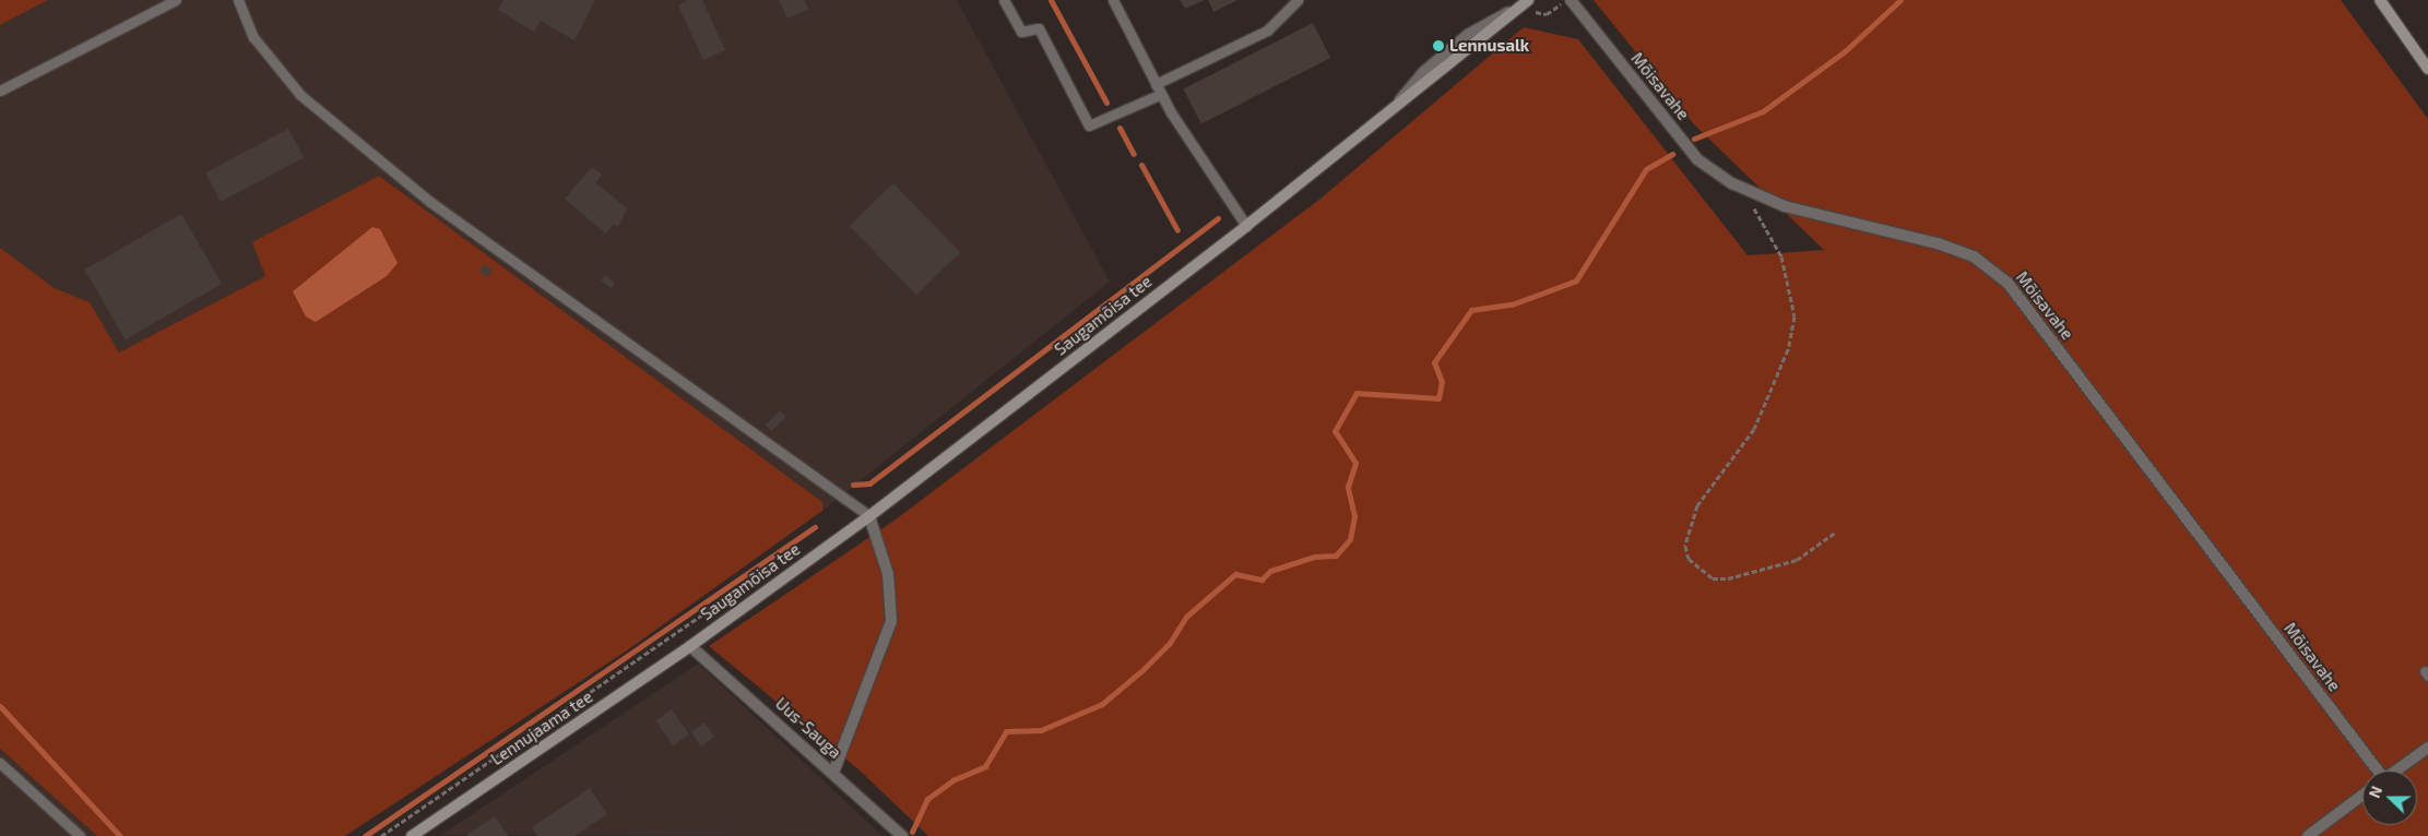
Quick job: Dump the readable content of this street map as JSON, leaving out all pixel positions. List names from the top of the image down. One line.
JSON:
{"streets":{"street":["Mõisavahe","Saugamõisa tee","Lennujaama tee","Uus-Sauga"]},"crossings":[["Saugamõisa tee","Lennujaama tee"],["Saugamõisa tee","Uus-Sauga"],["Lennujaama tee","Uus-Sauga"]],"places":["Lennusalk"],"north":"left"}
